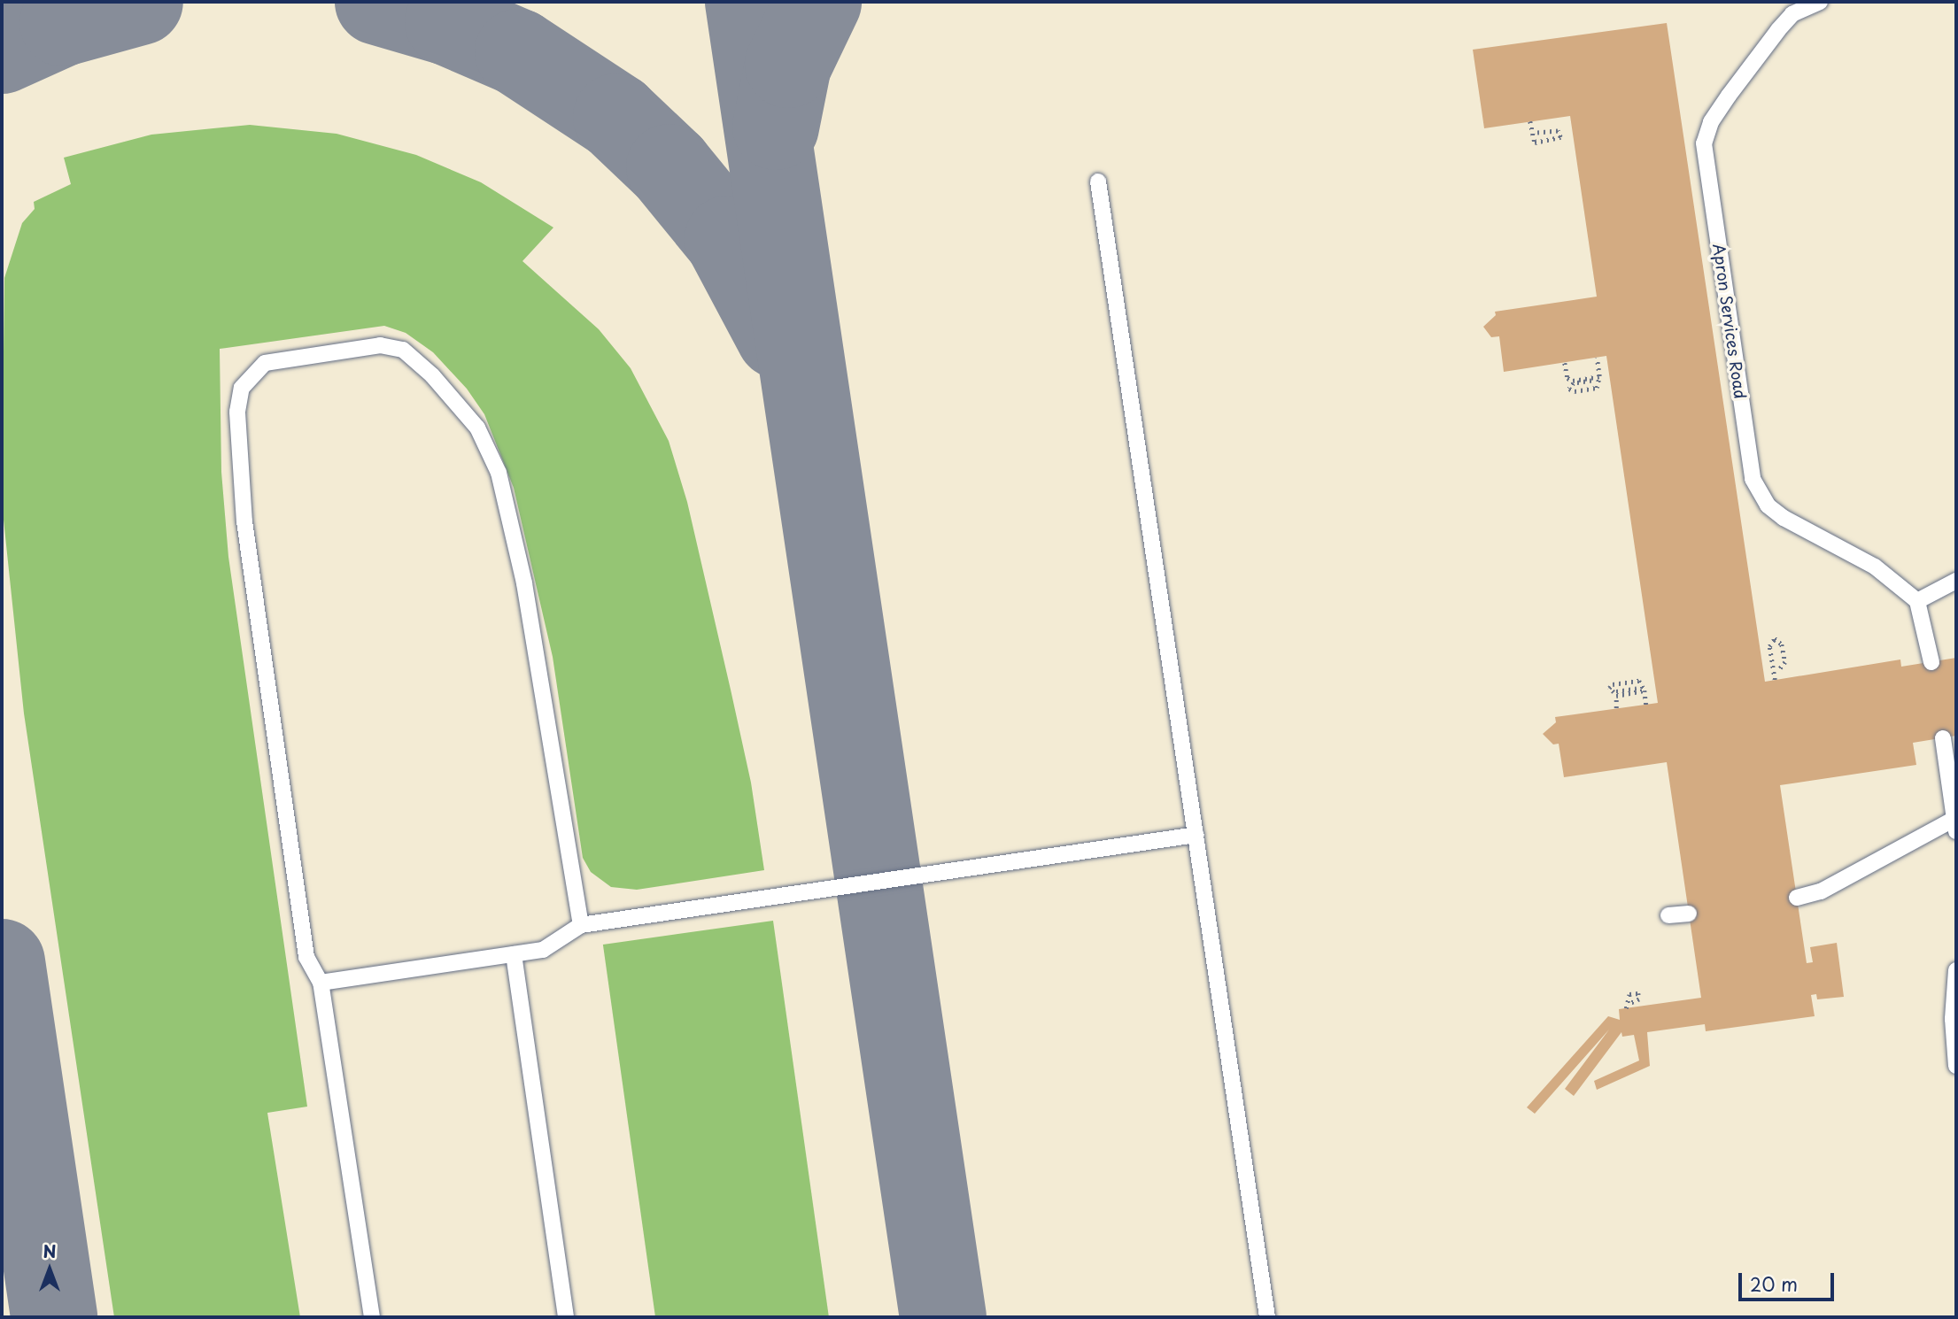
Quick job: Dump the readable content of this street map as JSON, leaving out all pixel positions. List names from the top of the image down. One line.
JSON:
{"streets":{"lane":["Apron Services Road"]},"scale_bar":"20 m","north":"top"}
